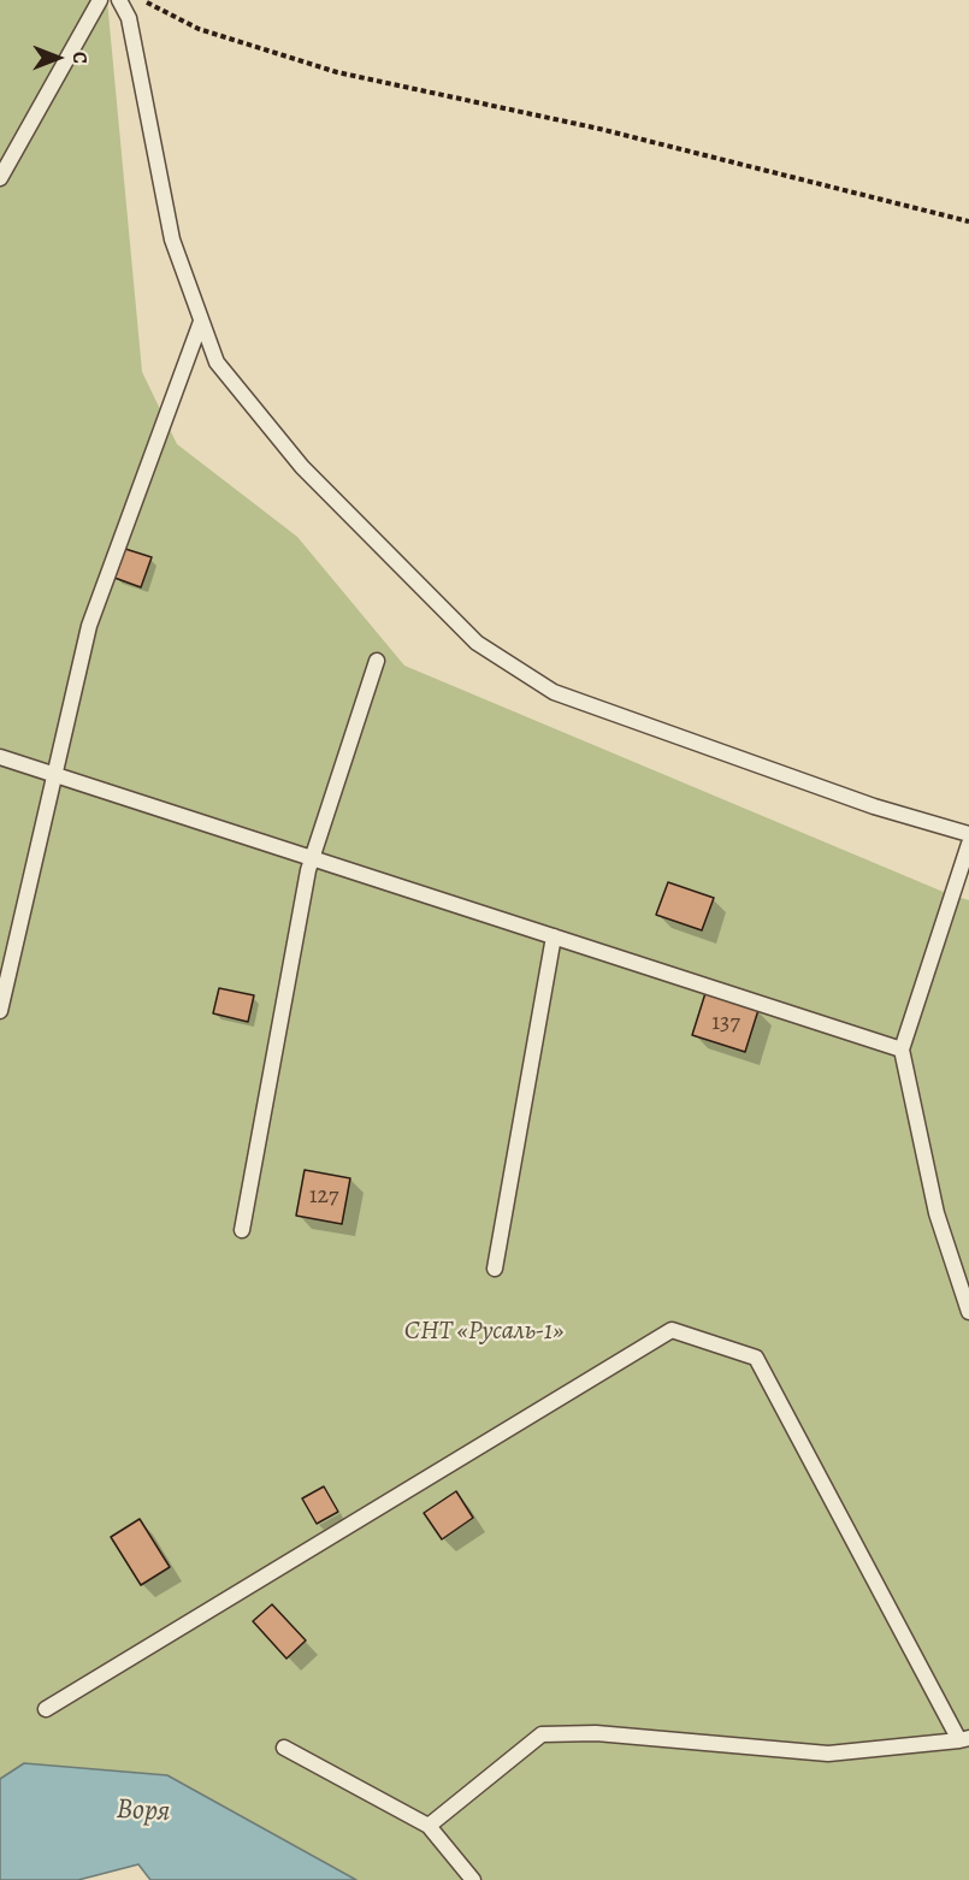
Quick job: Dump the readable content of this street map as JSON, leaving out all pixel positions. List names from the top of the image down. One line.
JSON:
{"water":["Воря"],"parks":["СНТ «Русаль-1»"],"house_numbers":["137","127"],"north":"right"}
